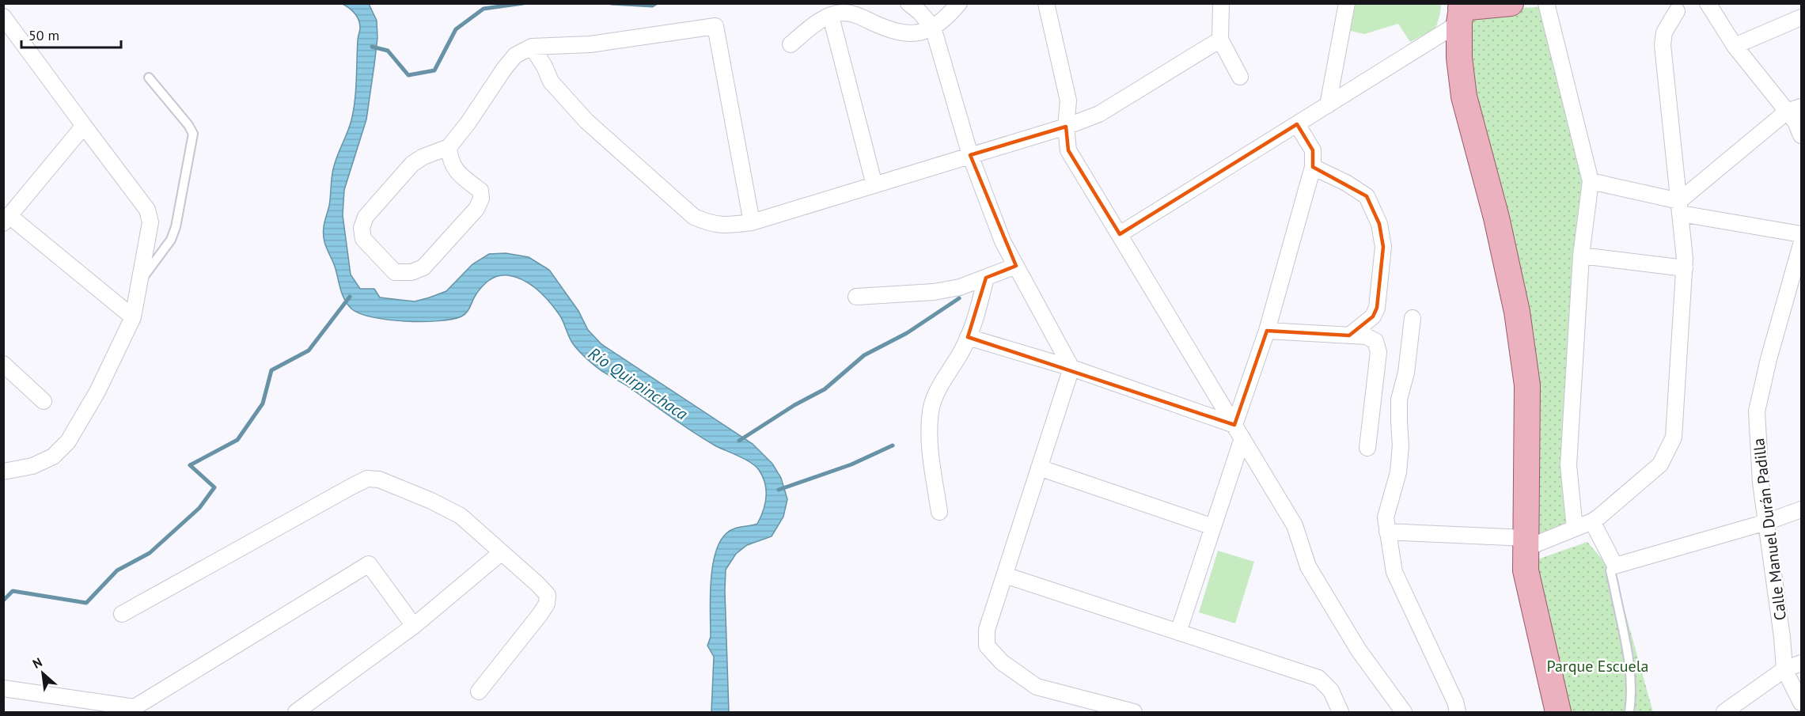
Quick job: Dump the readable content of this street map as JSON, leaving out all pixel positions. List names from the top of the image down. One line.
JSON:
{"streets":{"street":["Calle Manuel Durán Padilla"]},"water":["Río Quirpinchaca"],"parks":["Parque Escuela"],"scale_bar":"50 m","north":"top left"}
